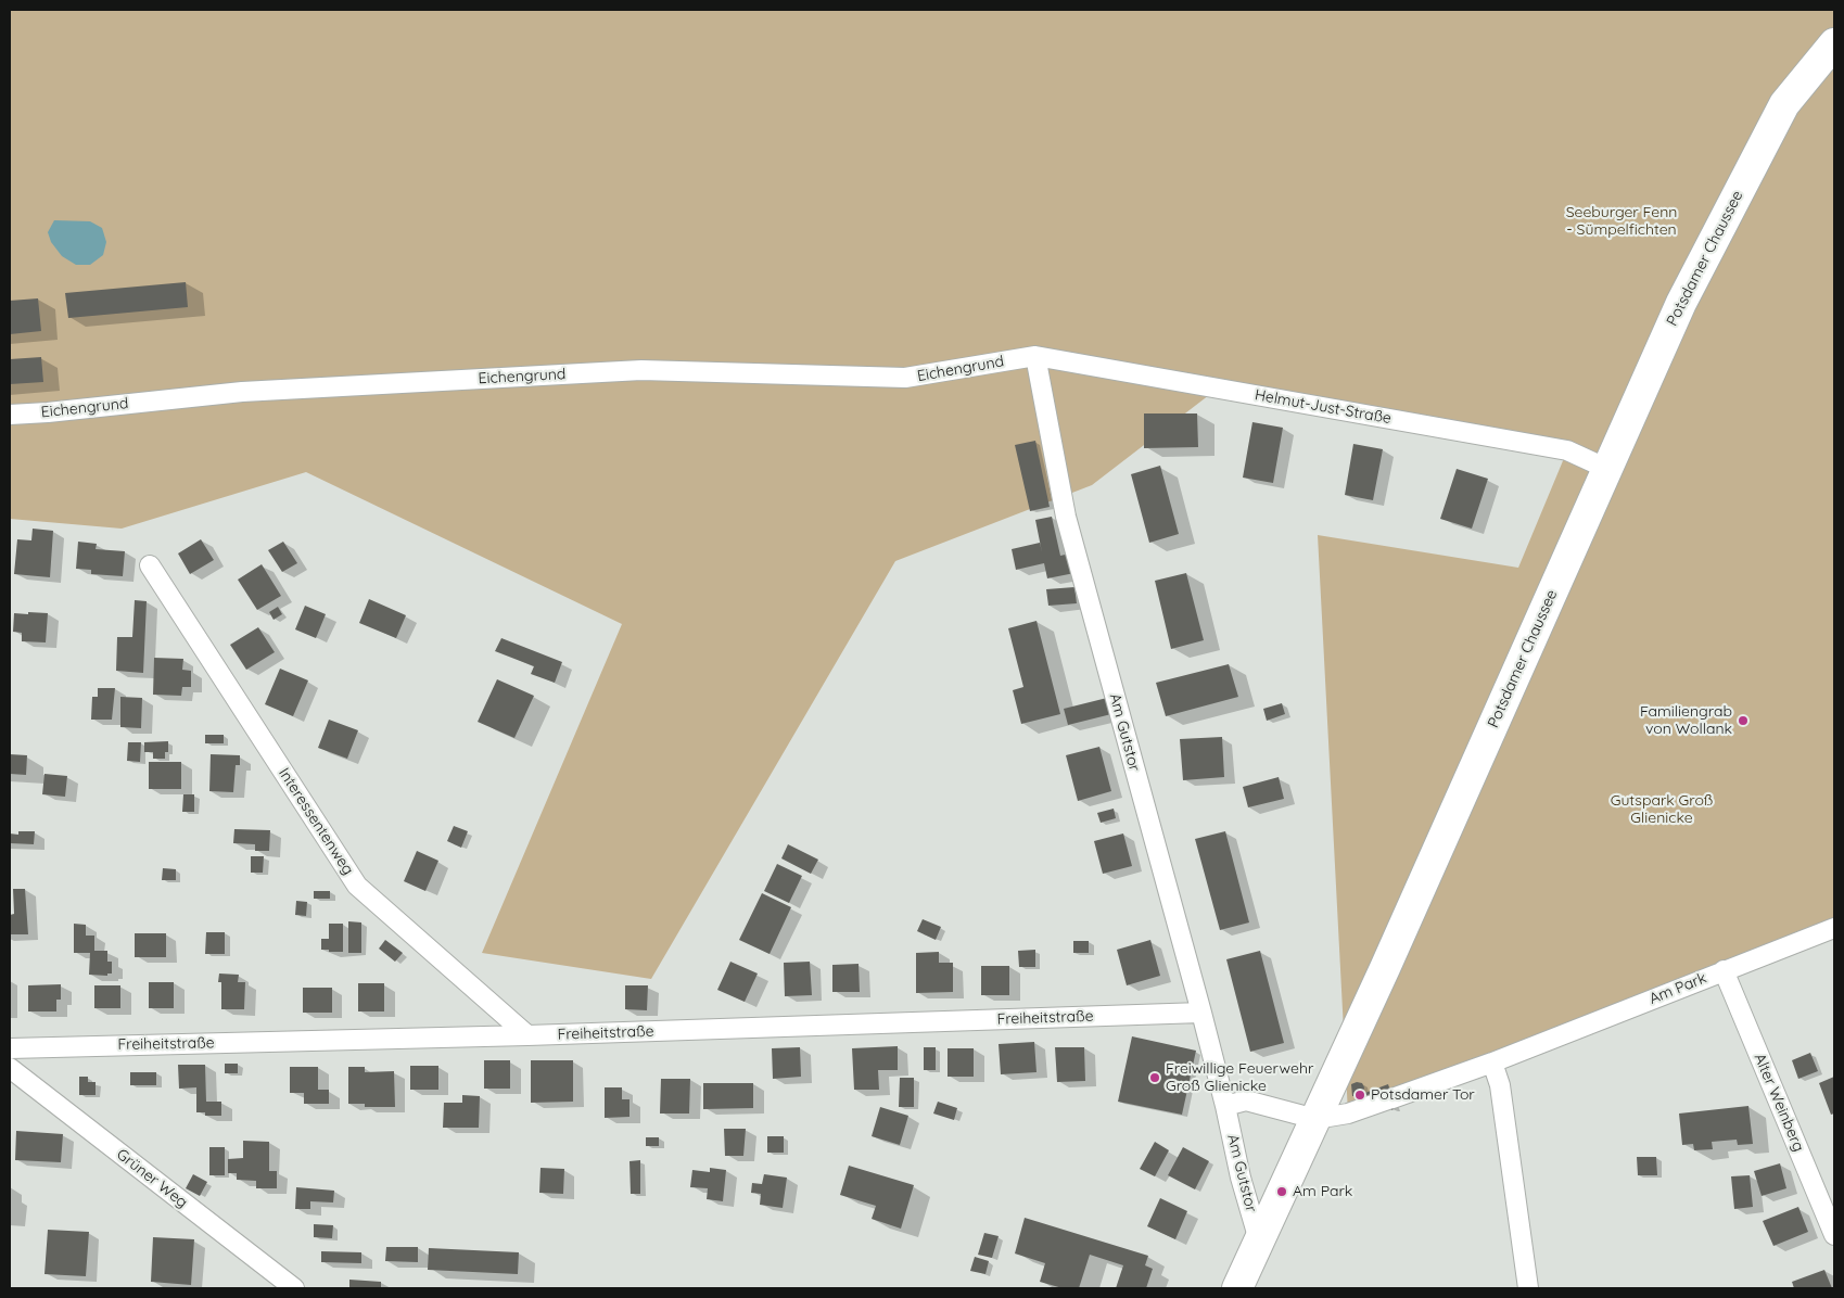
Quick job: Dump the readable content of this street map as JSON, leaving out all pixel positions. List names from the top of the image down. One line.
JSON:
{"streets":{"main road":["Potsdamer Chaussee"],"street":["Eichengrund","Helmut-Just-Straße","Am Gutstor","Interessentenweg","Am Park","Freiheitstraße","Alter Weinberg","Grüner Weg"]},"crossings":[["Potsdamer Chaussee","Helmut-Just-Straße"],["Potsdamer Chaussee","Am Gutstor"],["Potsdamer Chaussee","Am Park"],["Eichengrund","Helmut-Just-Straße"],["Eichengrund","Am Gutstor"],["Helmut-Just-Straße","Am Gutstor"],["Am Gutstor","Freiheitstraße"],["Interessentenweg","Freiheitstraße"],["Am Park","Alter Weinberg"]],"parks":["Seeburger Fenn - Sümpelfichten","Gutspark Groß Glienicke"],"places":["Familiengrab von Wollank","Freiwillige Feuerwehr Groß Glienicke","Potsdamer Tor","Am Park"]}
